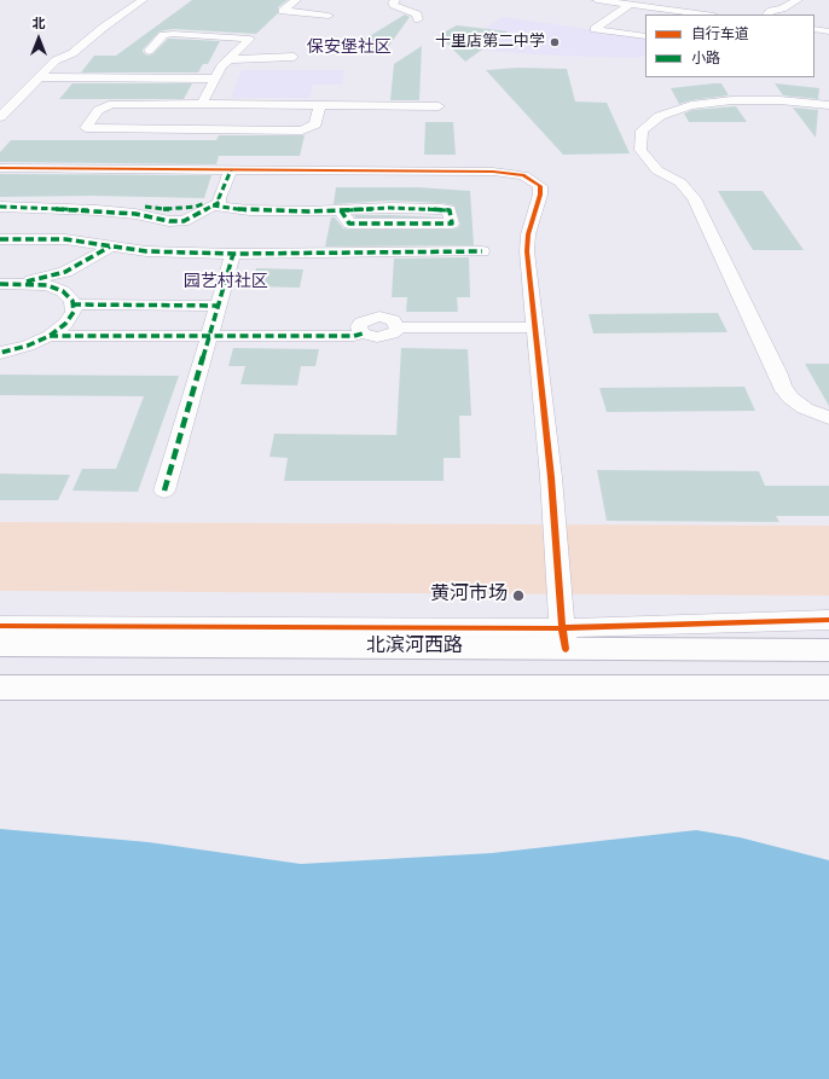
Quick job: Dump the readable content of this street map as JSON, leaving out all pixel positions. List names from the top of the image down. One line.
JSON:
{"streets":{"main road":["北滨河西路"]},"districts":["保安堡社区","园艺村社区"],"places":["十里店第二中学","黄河市场"],"legend":["自行车道","小路"],"north":"top"}
